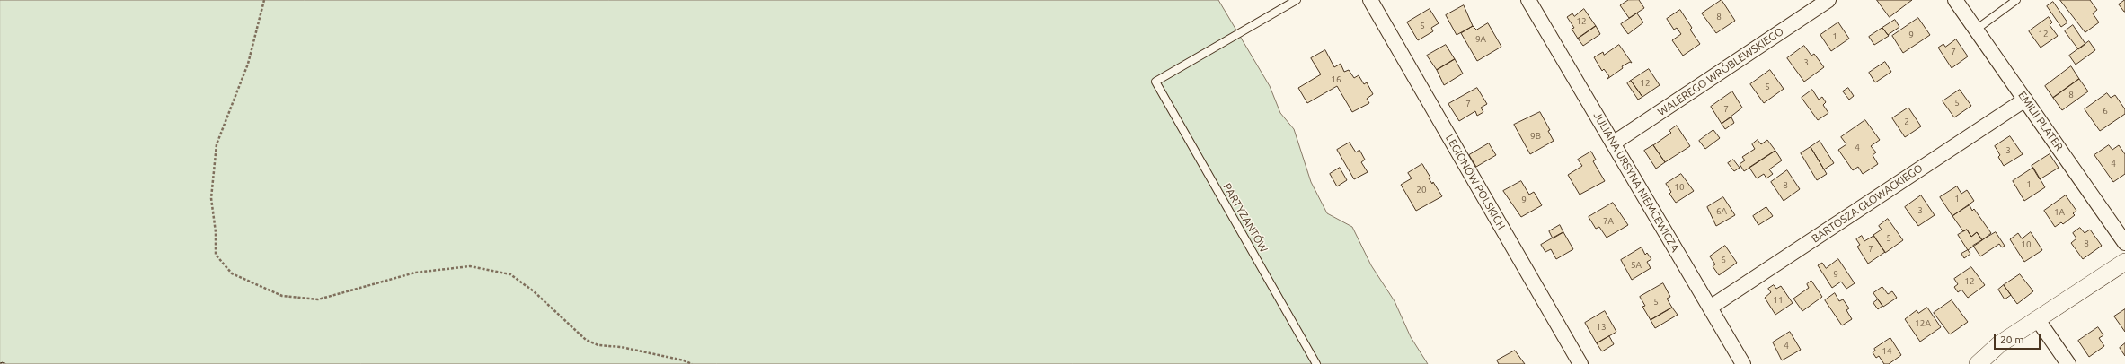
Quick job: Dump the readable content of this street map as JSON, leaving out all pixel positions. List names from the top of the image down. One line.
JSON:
{"streets":{"street":["WALEREGO WRÓBLEWSKIEGO","EMILII PLATER","LEGIONÓW POLSKICH","JULIANA URSYNA NIEMCEWICZA","BARTOSZA GŁOWACKIEGO"],"lane":["PARTYZANTÓW"]},"crossings":[["WALEREGO WRÓBLEWSKIEGO","JULIANA URSYNA NIEMCEWICZA"],["EMILII PLATER","BARTOSZA GŁOWACKIEGO"],["JULIANA URSYNA NIEMCEWICZA","BARTOSZA GŁOWACKIEGO"]],"house_numbers":["8","12","5","12","9","1","9A","7","3","16","12","5","8","5","7","7","6","2","9B","4","3","4","1","8","10","20","1","9","3","6A","1A","7A","5","8","10","7","6","5A","9","12","11","5","12A","13","4","14"],"scale_bar":"20 m"}
